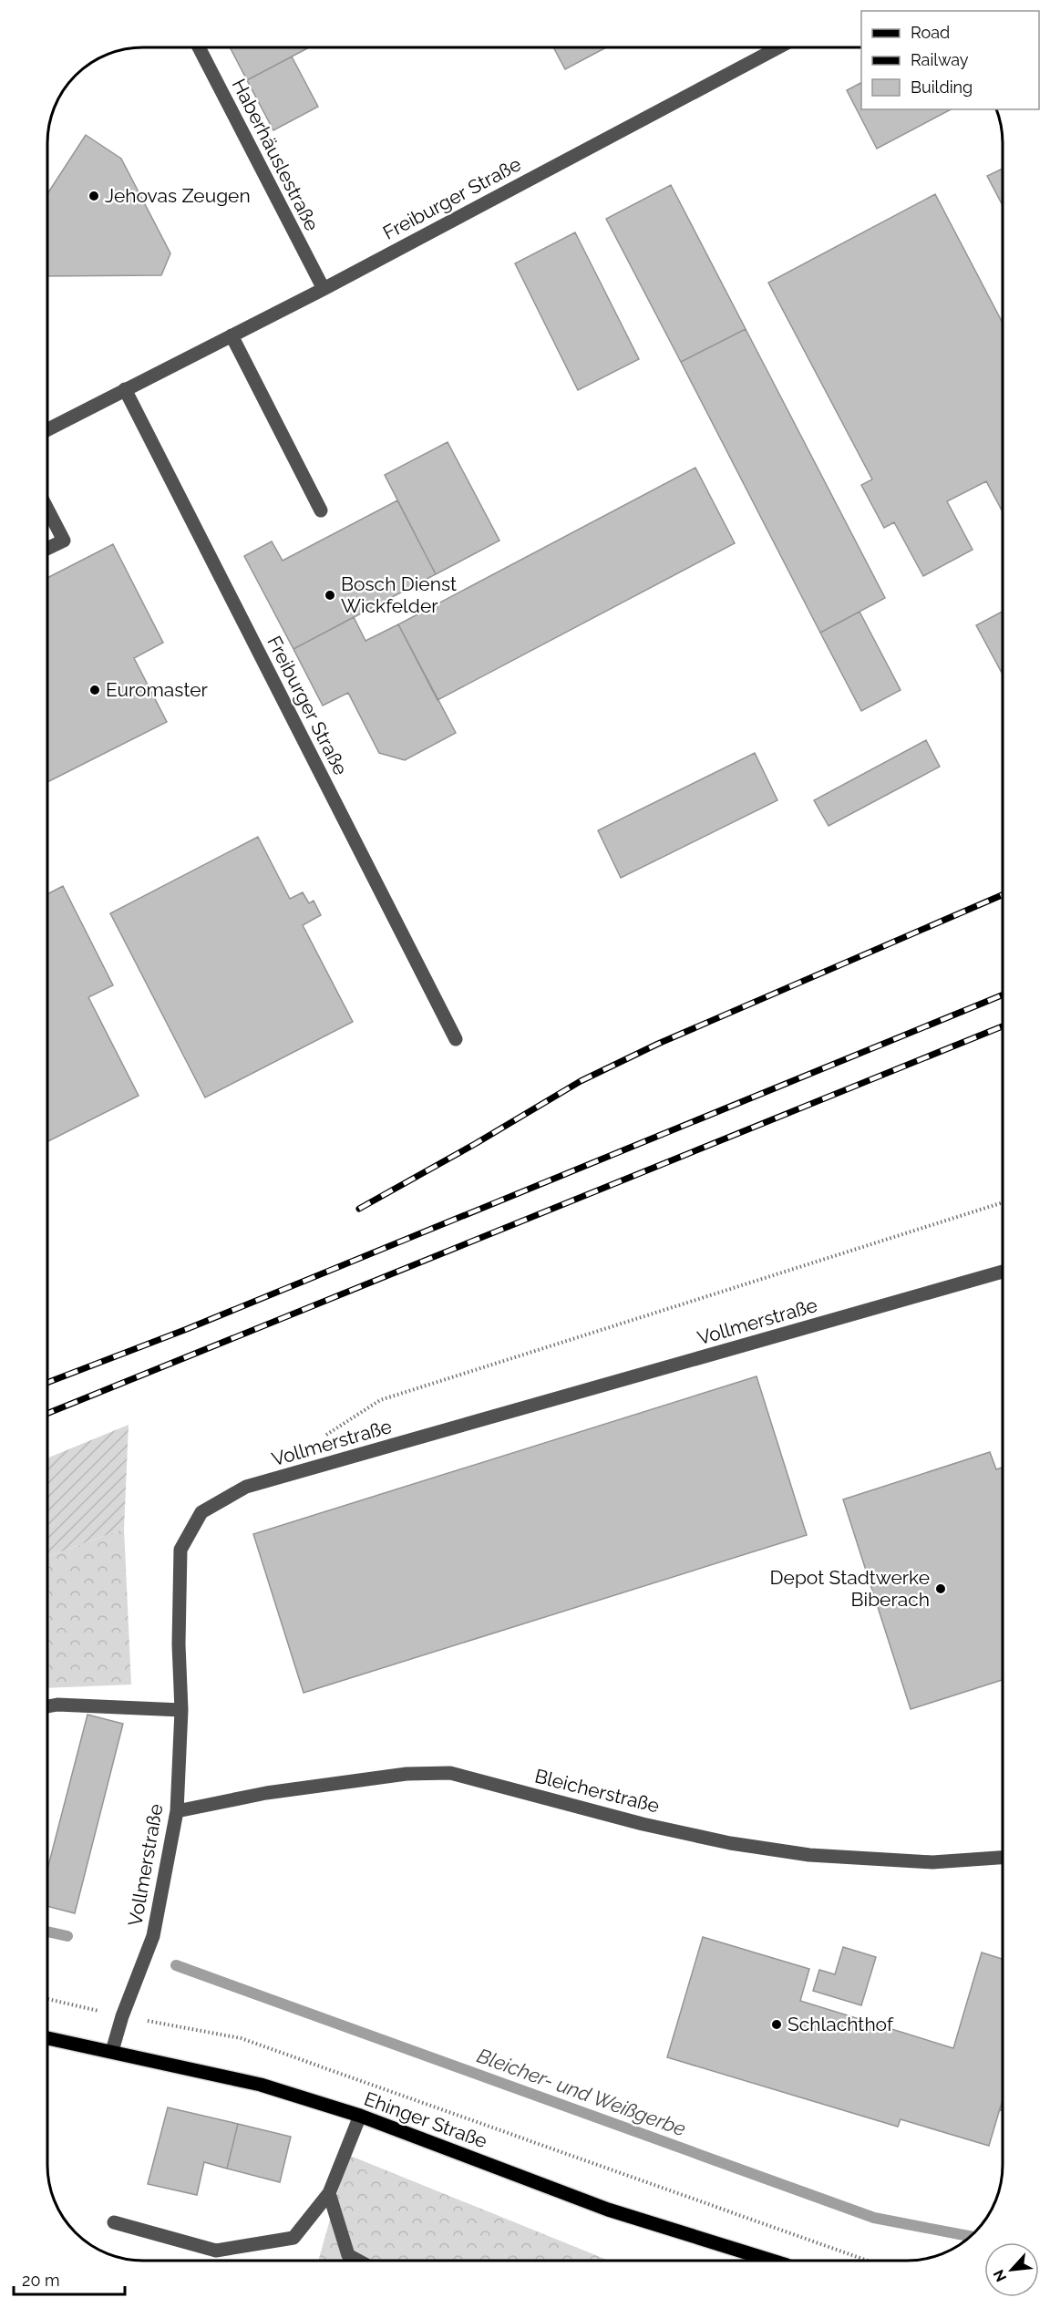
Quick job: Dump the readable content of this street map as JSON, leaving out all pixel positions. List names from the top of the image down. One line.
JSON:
{"streets":{"main road":["Ehinger Straße"],"street":["Haberhäuslestraße","Freiburger Straße","Vollmerstraße","Bleicherstraße"]},"crossings":[["Haberhäuslestraße","Freiburger Straße"],["Vollmerstraße","Bleicherstraße"],["Vollmerstraße","Ehinger Straße"]],"water":["Bleicher- und Weißgerbe"],"places":["Jehovas Zeugen","Bosch Dienst Wickfelder","Euromaster","Depot Stadtwerke Biberach","Schlachthof"],"legend":["Road","Railway","Building"],"scale_bar":"20 m","north":"bottom left"}
